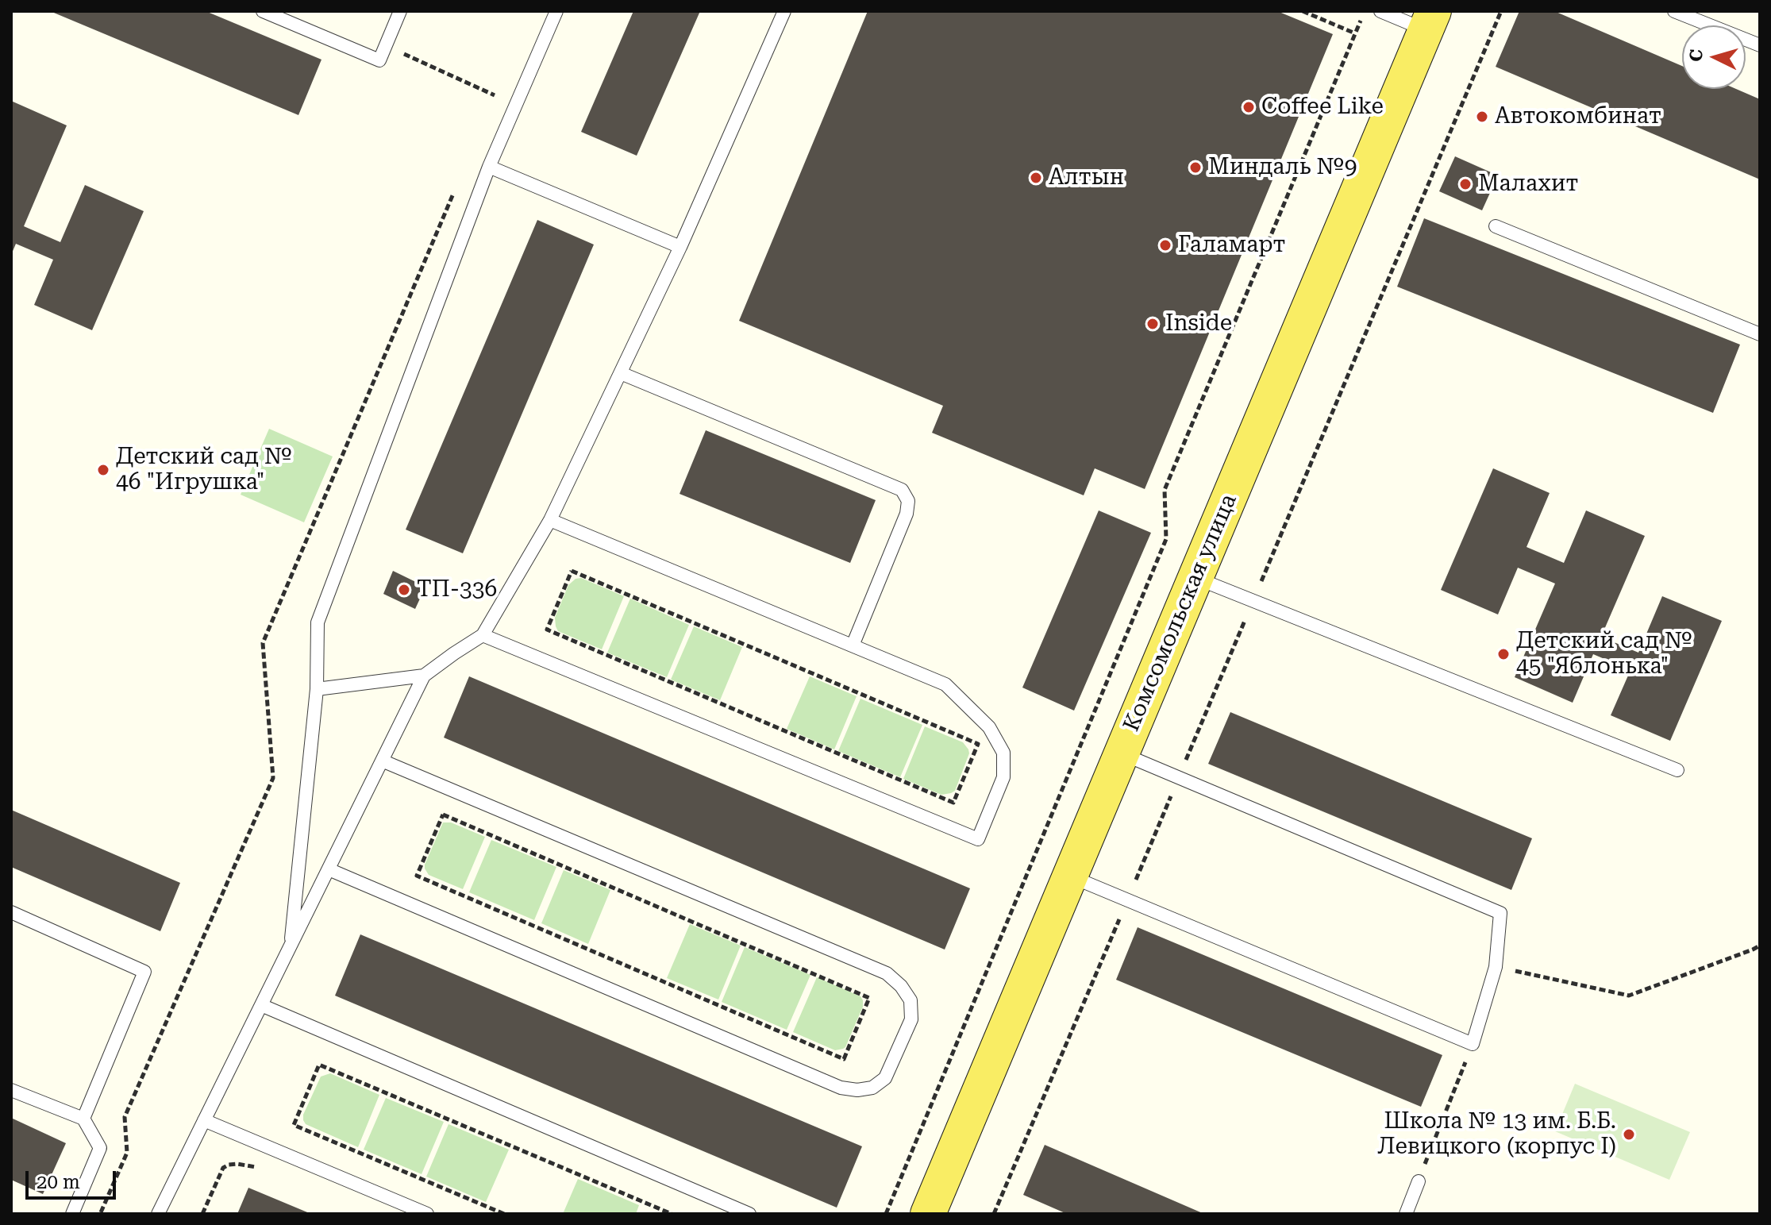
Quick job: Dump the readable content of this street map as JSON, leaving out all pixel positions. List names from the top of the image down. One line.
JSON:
{"streets":{"main road":["Комсомольская улица"]},"places":["Coffee Like","Автокомбинат","Миндаль №9","Алтын","Малахит","Галамарт","Inside","Детский сад № 46 \"Игрушка\"","ТП-336","Детский сад № 45 \"Яблонька\"","Школа № 13 им. Б.Б. Левицкого (корпус I)"],"scale_bar":"20 m","north":"left"}
